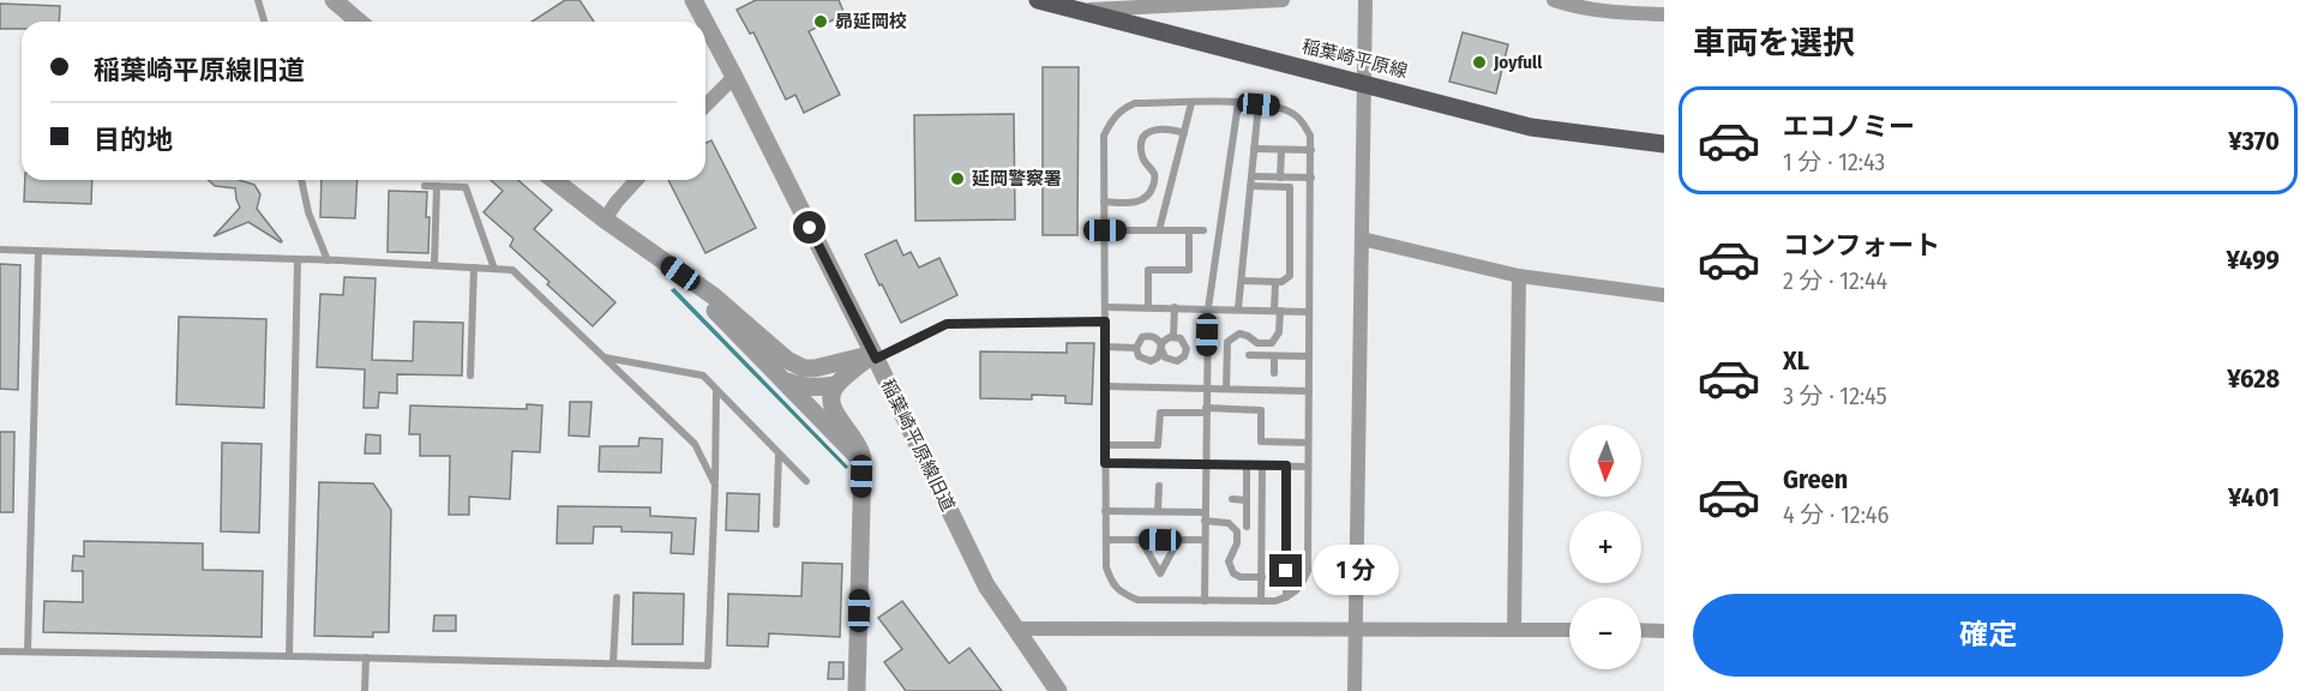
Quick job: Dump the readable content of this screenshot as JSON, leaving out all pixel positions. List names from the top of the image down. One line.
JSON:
{"streets":{"main road":["稲葉崎平原線"],"street":["稲葉崎平原線旧道"]},"places":["昴延岡校","Joyfull","延岡警察署"],"north":"bottom","page":{"heading":"車両を選択","banner":["稲葉崎平原線旧道","目的地"],"list":[{"name":"エコノミー","note":"1 分 · 12:43","value":"¥370"},{"name":"コンフォート","note":"2 分 · 12:44","value":"¥499"},{"name":"XL","note":"3 分 · 12:45","value":"¥628"},{"name":"Green","note":"4 分 · 12:46","value":"¥401"}],"map_buttons":["+","−"],"bubble":"1 分","buttons":"確定"}}
